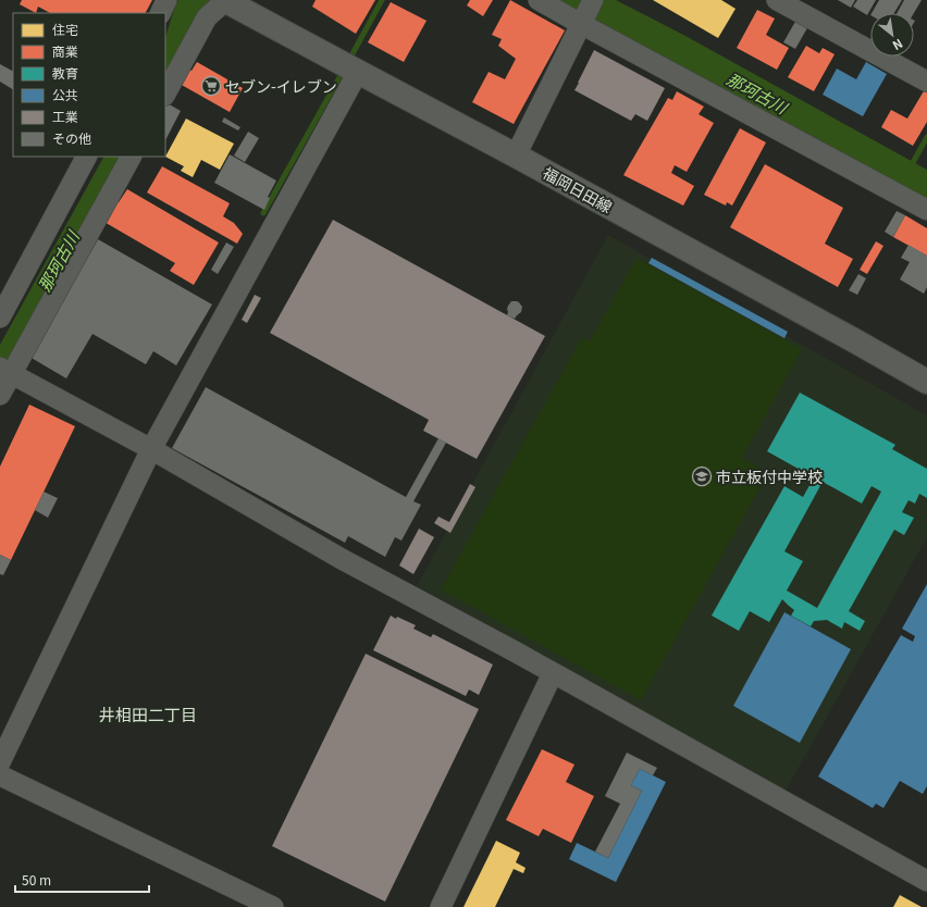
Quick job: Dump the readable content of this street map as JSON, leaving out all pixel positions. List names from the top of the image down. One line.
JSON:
{"streets":{"main road":["福岡日田線"]},"districts":["井相田二丁目"],"water":["那珂古川"],"places":{"supermarket":["セブン-イレブン"],"school or university":["市立板付中学校"]},"legend":["住宅","商業","教育","公共","工業","その他"],"scale_bar":"50 m","north":"bottom right"}
